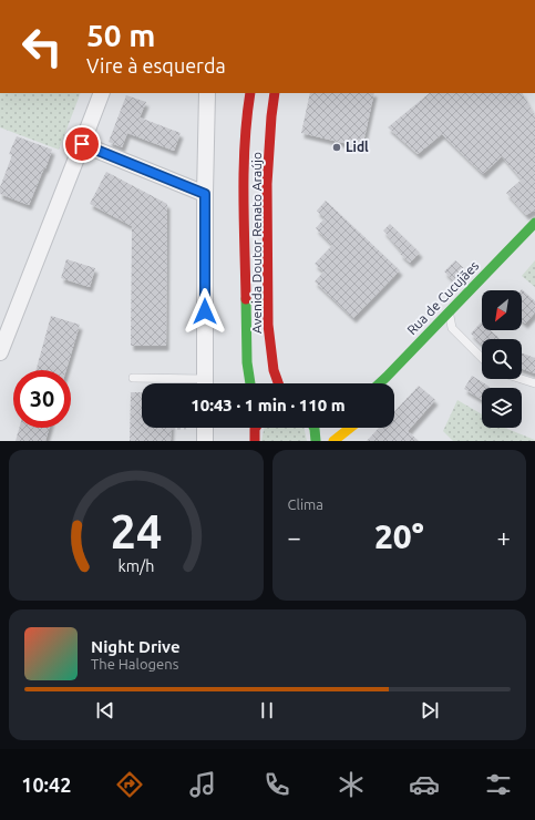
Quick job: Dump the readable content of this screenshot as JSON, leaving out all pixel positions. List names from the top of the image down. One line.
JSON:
{"streets":{"main road":["Avenida Doutor Renato Araújo","Rua de Cucujães"]},"places":["Lidl"],"north":"bottom left","page":{"turn":["50 m","Vire à esquerda"],"limit":"30","trip":"10:43 · 1 min · 110 m","tile":"Clima","heat":["−","20°","+"],"song":["Night Drive","The Halogens"],"tabs":"10:42","gauge":["24","km/h"]}}
